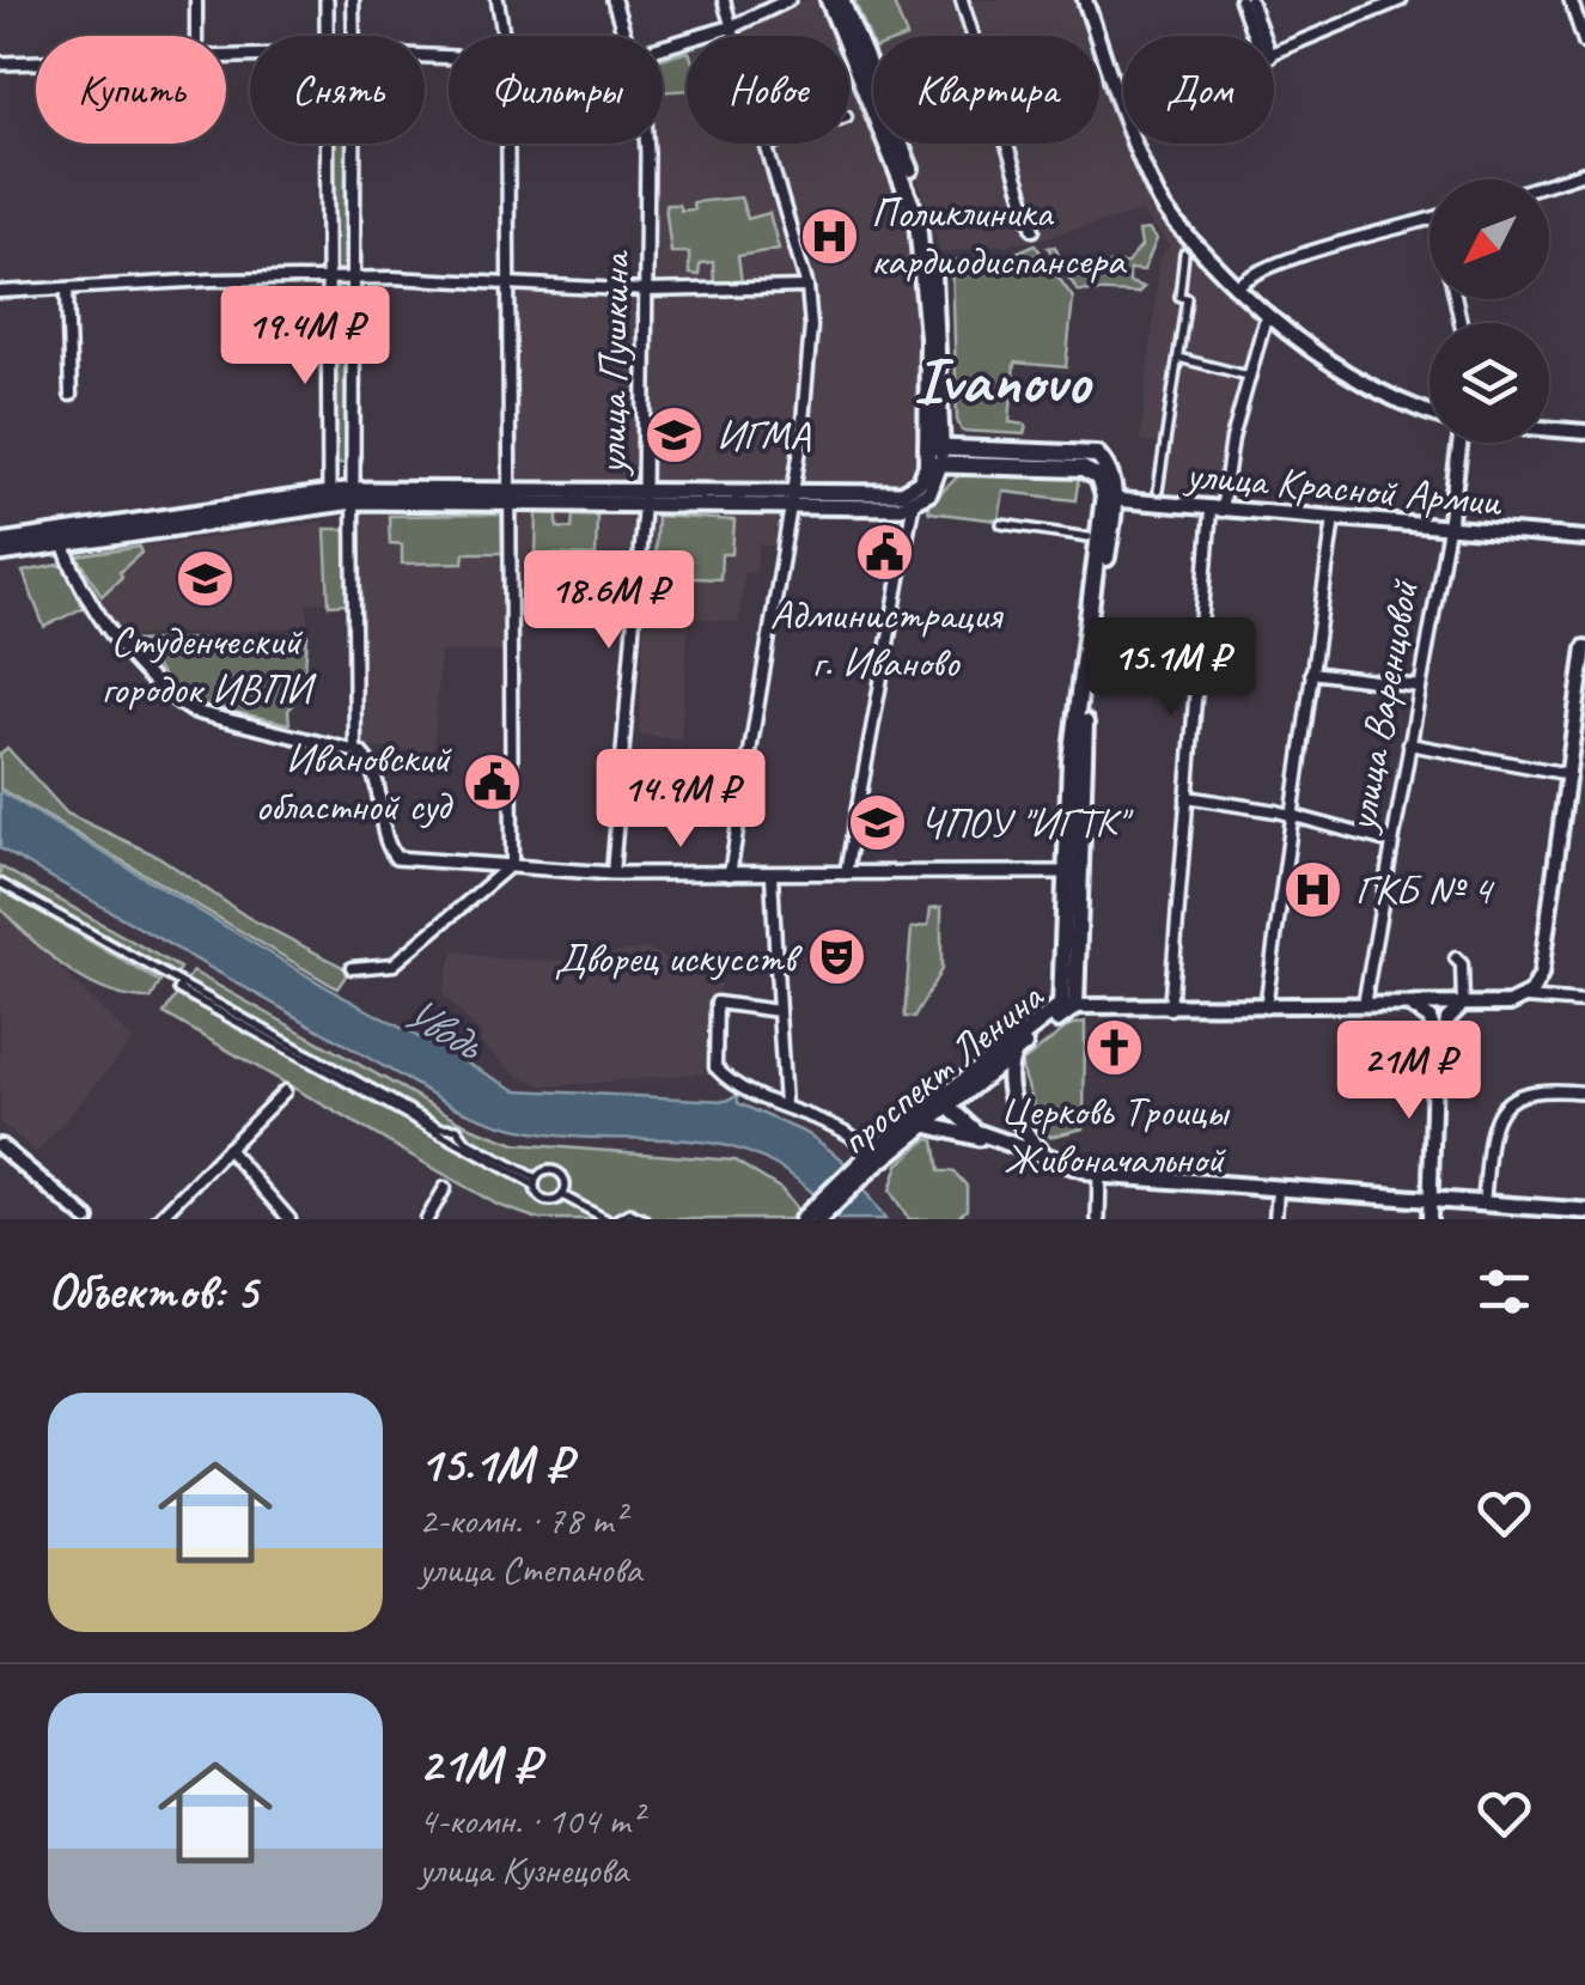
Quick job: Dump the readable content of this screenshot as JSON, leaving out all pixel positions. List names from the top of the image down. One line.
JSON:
{"streets":{"highway":["проспект Ленина"],"main road":["улица Красной Армии","улица Варенцовой"],"street":["улица Пушкина"]},"crossings":[["улица Красной Армии","улица Варенцовой"],["улица Красной Армии","проспект Ленина"]],"districts":["Ivanovo"],"water":["Уводь"],"places":{"hospital":["Поликлиника кардиодиспансера","ГКБ № 4"],"school or university":["ИГМА","Студенческий городок ИВПИ","ЧПОУ \"ИГТК\""],"public building":["Администрация г. Иваново","Ивановский областной суд"],"theatre":["Дворец искусств"],"church":["Церковь Троицы Живоначальной"]},"north":"bottom left","page":{"chip":["Купить","Снять","Фильтры","Новое","Квартира","Дом"],"price":["19.4M ₽","18.6M ₽","15.1M ₽","14.9M ₽","21M ₽"],"heading":"Объектов: 5","list":[{"name":"15.1M ₽","note":"2-комн. · 78 m² · улица Степанова"},{"name":"21M ₽","note":"4-комн. · 104 m² · улица Кузнецова"}]}}
